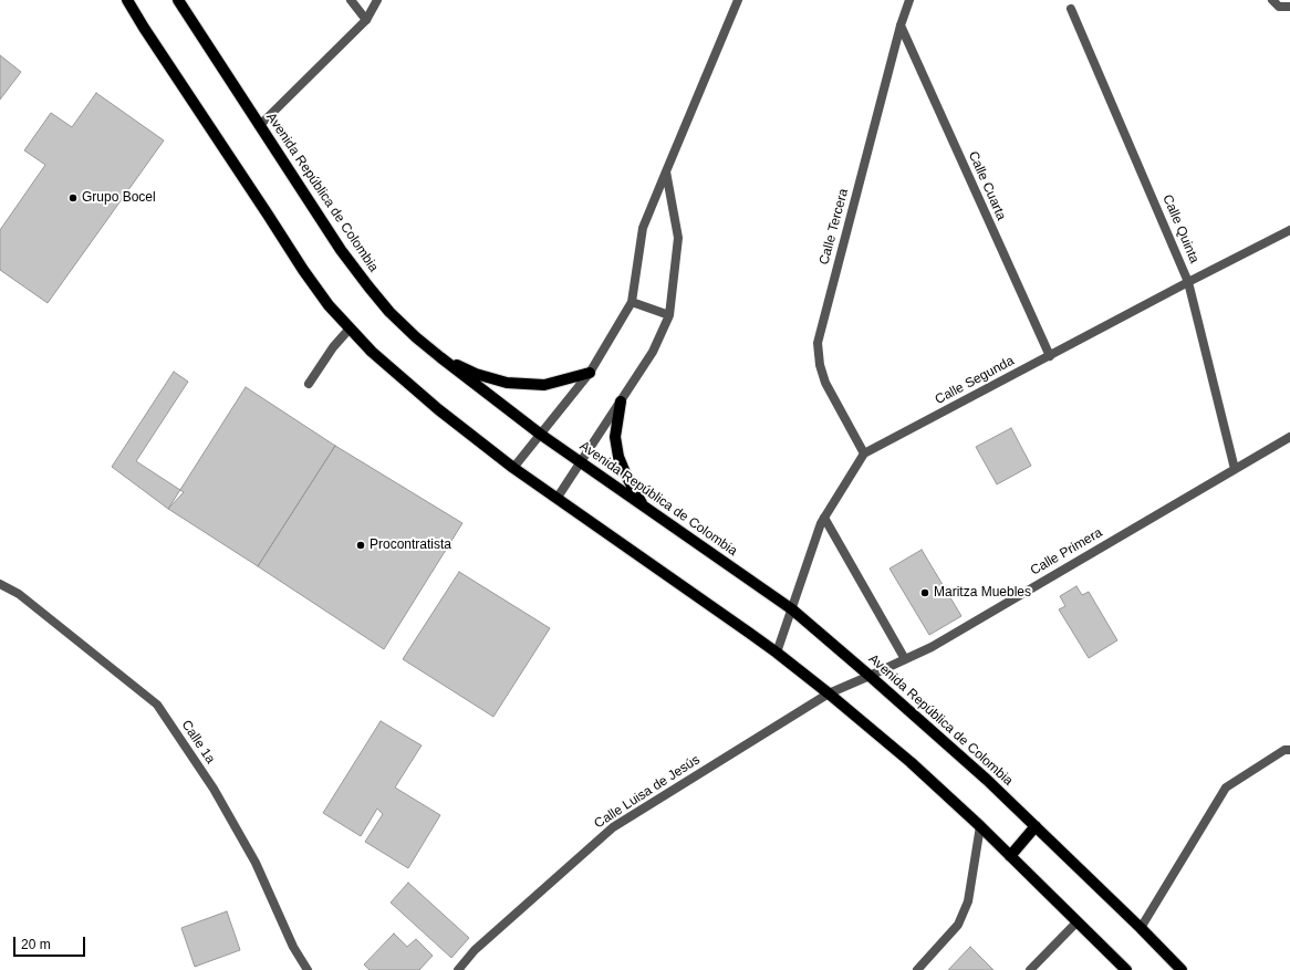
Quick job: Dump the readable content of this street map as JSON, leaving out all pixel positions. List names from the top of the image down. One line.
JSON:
{"streets":{"main road":["Avenida República de Colombia"],"street":["Calle Cuarta","Calle Tercera","Calle Quinta","Calle Segunda","Calle Primera","Calle 1a","Calle Luisa de Jesús"]},"crossings":[["Calle Cuarta","Calle Tercera"],["Calle Cuarta","Calle Segunda"],["Avenida República de Colombia","Calle Primera"],["Calle Tercera","Calle Segunda"],["Calle Quinta","Calle Segunda"],["Calle Quinta","Calle Primera"],["Calle Primera","Calle Luisa de Jesús"]],"places":["Grupo Bocel","Procontratista","Maritza Muebles"],"scale_bar":"20 m"}
